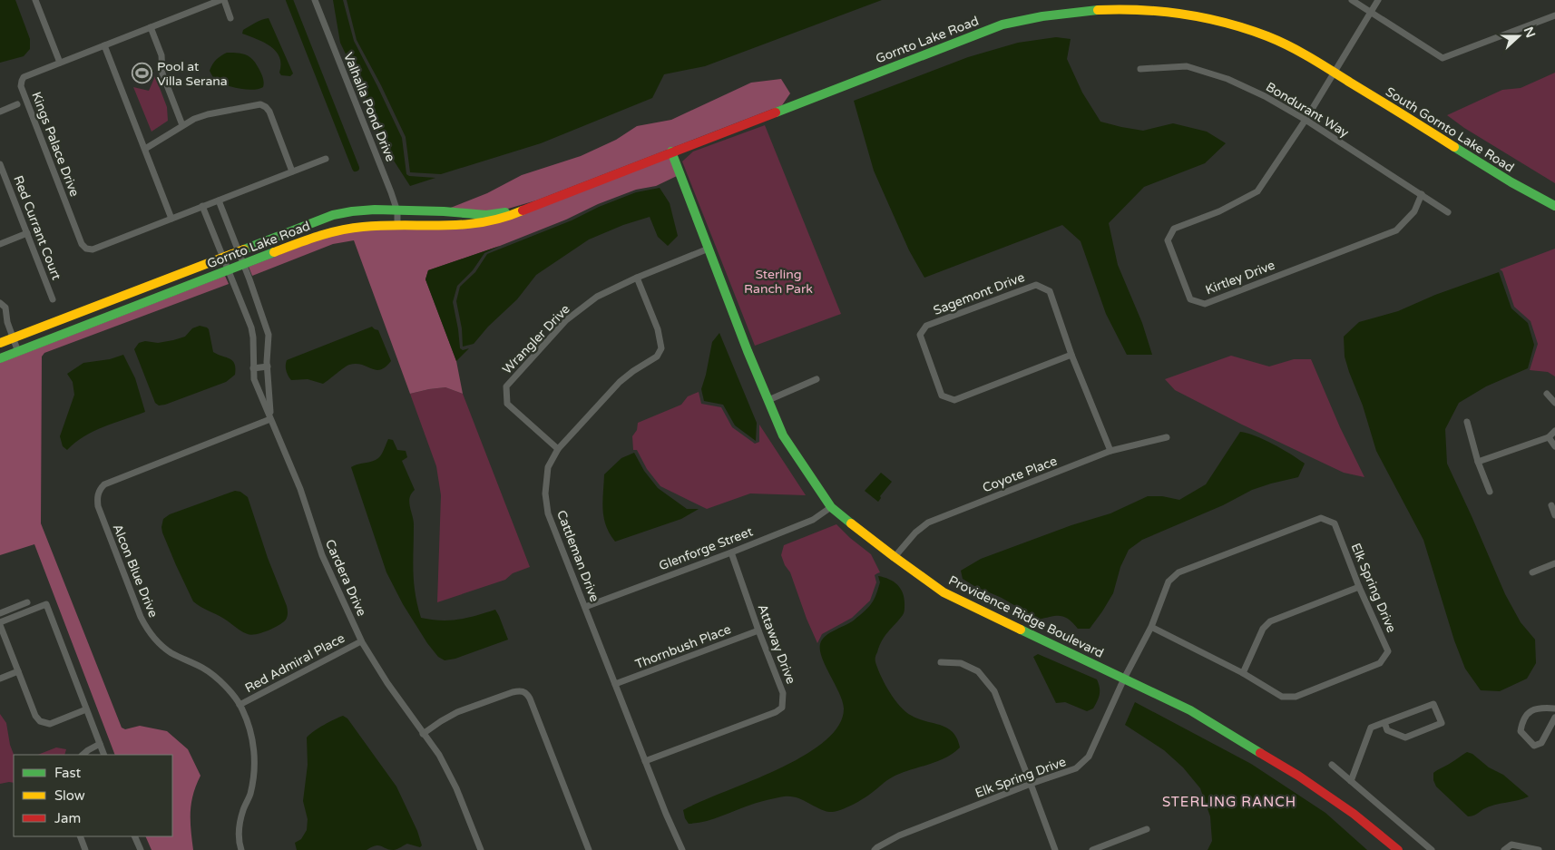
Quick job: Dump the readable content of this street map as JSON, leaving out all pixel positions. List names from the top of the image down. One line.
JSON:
{"streets":{"street":["Gornto Lake Road","Valhalla Pond Drive","Bondurant Way","South Gornto Lake Road","Kings Palace Drive","Red Currant Court","Kirtley Drive","Sagemont Drive","Wrangler Drive","Coyote Place","Glenforge Street","Cattleman Drive","Alcon Blue Drive","Cardera Drive","Elk Spring Drive","Providence Ridge Boulevard","Attaway Drive","Thornbush Place","Red Admiral Place"]},"crossings":[["Gornto Lake Road","Valhalla Pond Drive"],["Gornto Lake Road","South Gornto Lake Road"],["Gornto Lake Road","Kirtley Drive"],["Gornto Lake Road","Cardera Drive"],["Gornto Lake Road","Providence Ridge Boulevard"],["Bondurant Way","Kirtley Drive"],["South Gornto Lake Road","Kirtley Drive"],["Sagemont Drive","Coyote Place"],["Wrangler Drive","Cattleman Drive"],["Wrangler Drive","Providence Ridge Boulevard"],["Coyote Place","Providence Ridge Boulevard"],["Glenforge Street","Cattleman Drive"],["Glenforge Street","Providence Ridge Boulevard"],["Glenforge Street","Attaway Drive"],["Cattleman Drive","Attaway Drive"],["Cattleman Drive","Thornbush Place"],["Alcon Blue Drive","Cardera Drive"],["Alcon Blue Drive","Red Admiral Place"],["Cardera Drive","Red Admiral Place"],["Elk Spring Drive","Providence Ridge Boulevard"],["Attaway Drive","Thornbush Place"]],"districts":["STERLING RANCH"],"parks":["Sterling Ranch Park"],"places":{"sports":["Pool at Villa Serana"]},"legend":["Fast","Slow","Jam"],"north":"right"}
